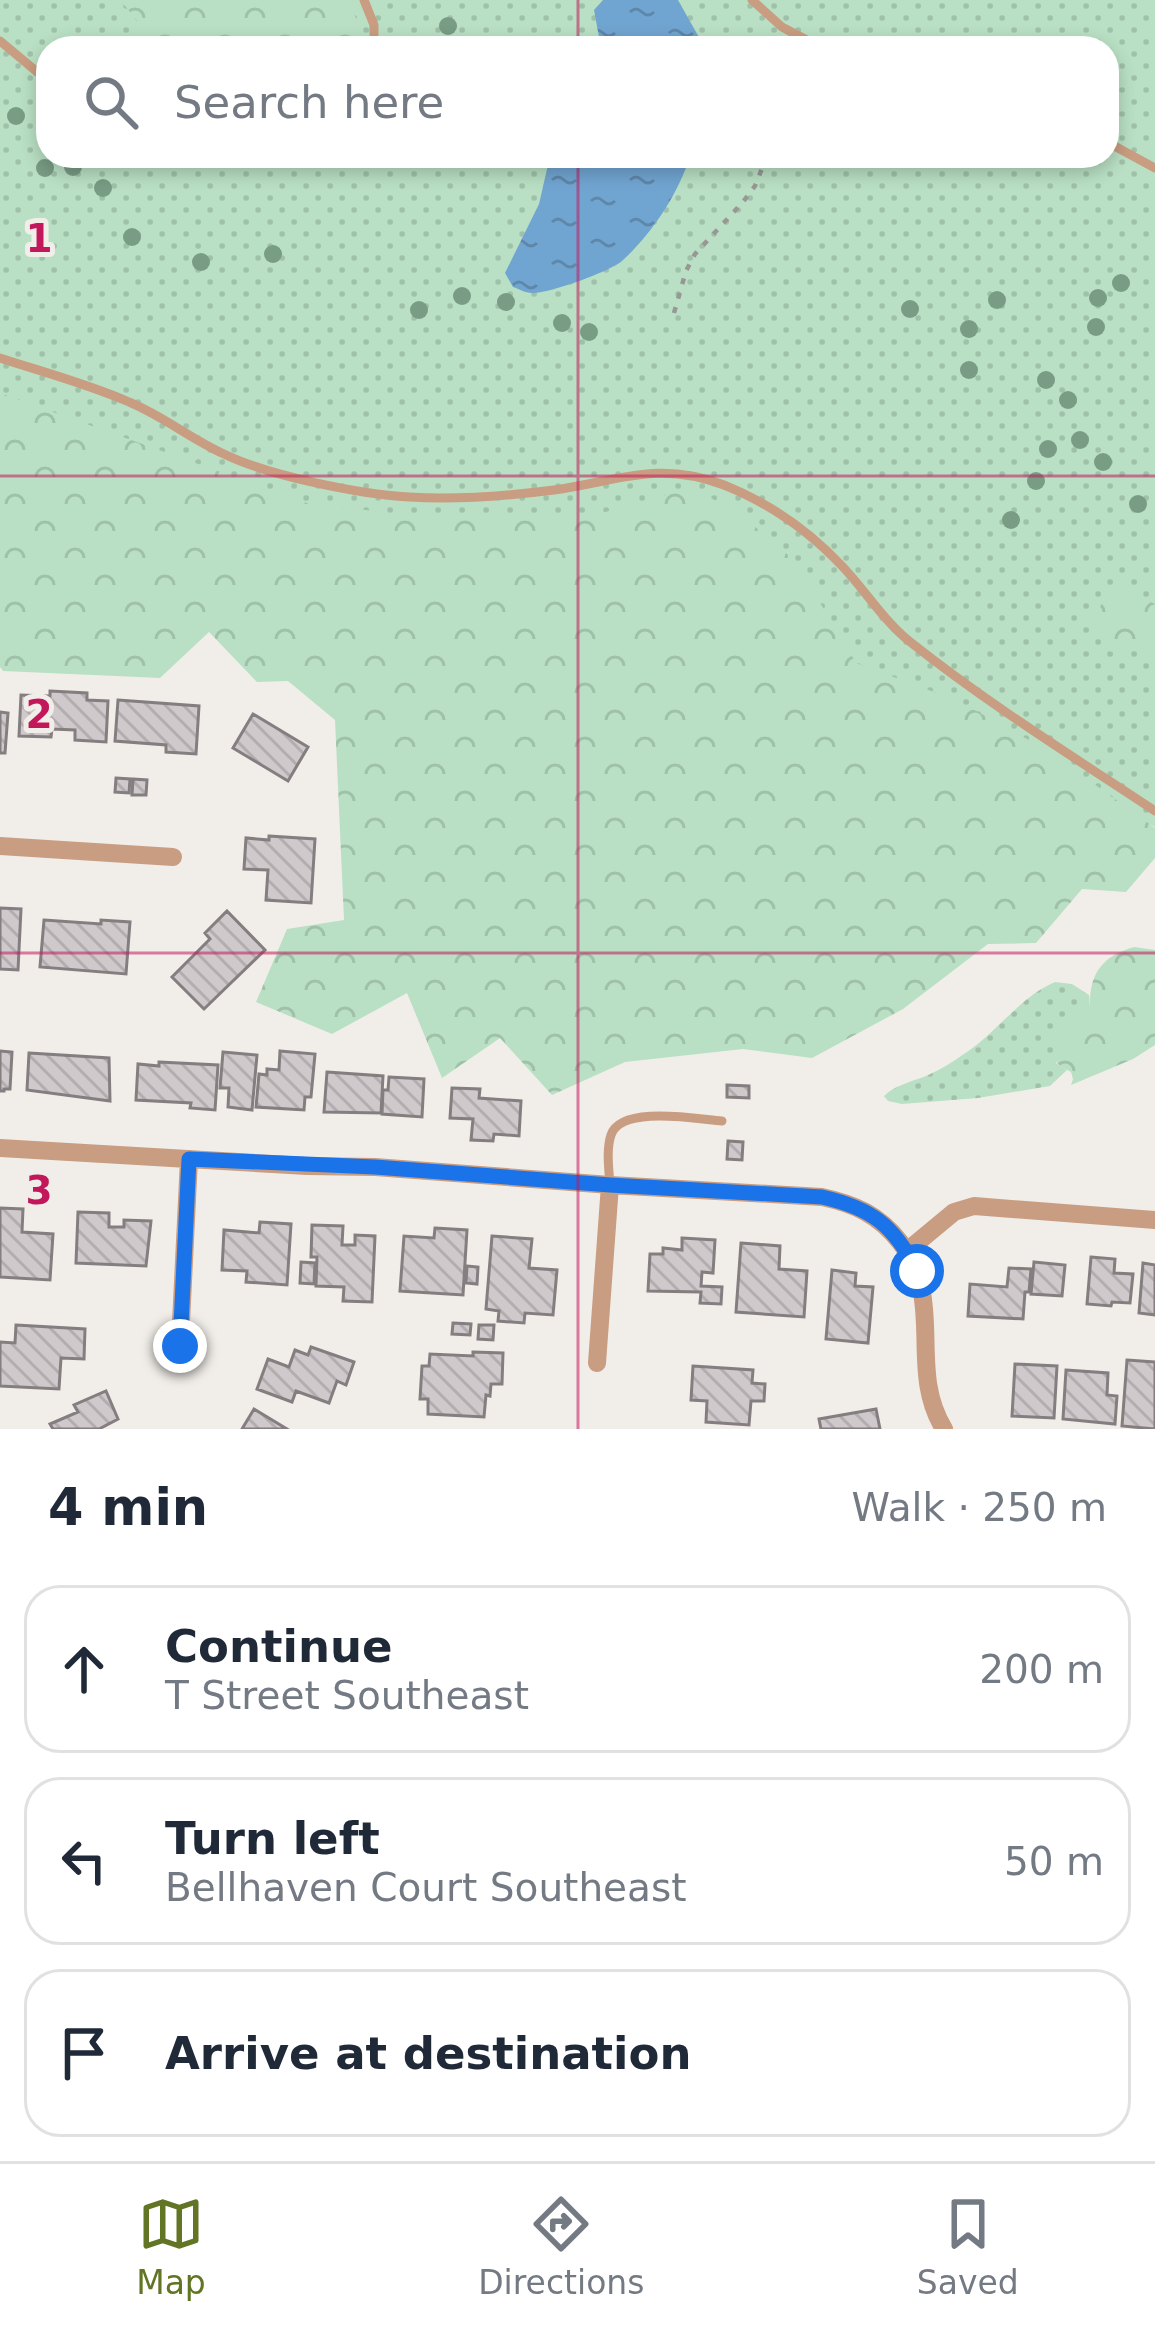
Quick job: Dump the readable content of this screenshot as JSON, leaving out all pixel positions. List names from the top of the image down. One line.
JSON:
{"page":{"search":"Search here","heading":["4 min","Walk · 250 m"],"list":[["Continue","T Street Southeast","200 m"],["Turn left","Bellhaven Court Southeast","50 m"],"Arrive at destination"],"nav":["Map","Directions","Saved"]},"grid":{"rows":["1","2","3"]}}
